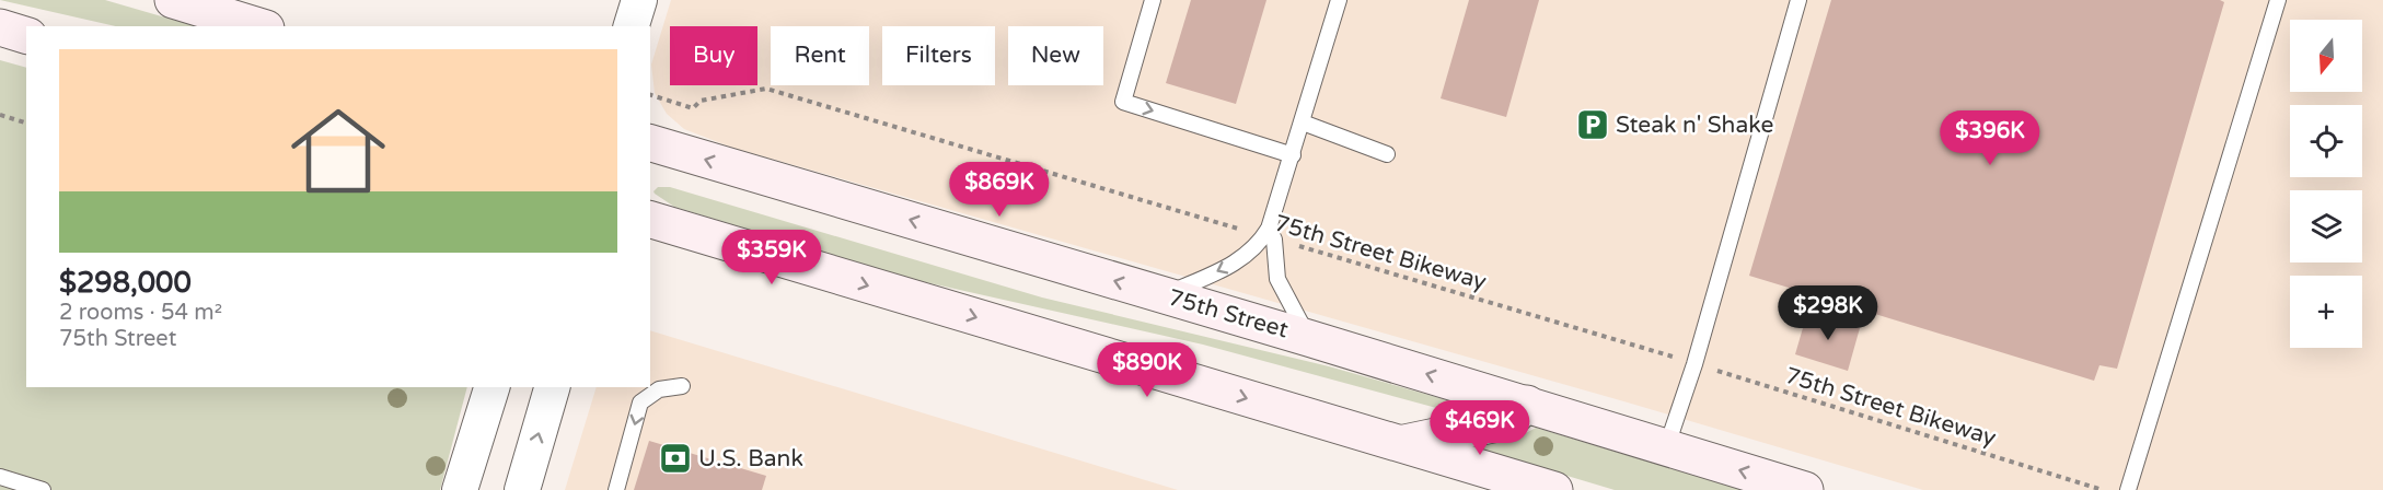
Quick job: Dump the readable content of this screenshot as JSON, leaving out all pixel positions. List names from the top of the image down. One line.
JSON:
{"streets":{"main road":["75th Street"],"path":["75th Street Bikeway"]},"places":{"parking":["Steak n' Shake"],"bank":["U.S. Bank"]},"north":"bottom","page":{"map_buttons":"+","chip":["Buy","Rent","Filters","New"],"list":[{"name":"$298,000","note":"2 rooms · 54 m² · 75th Street"}],"price":["$396K","$869K","$359K","$298K","$890K","$469K"]}}
